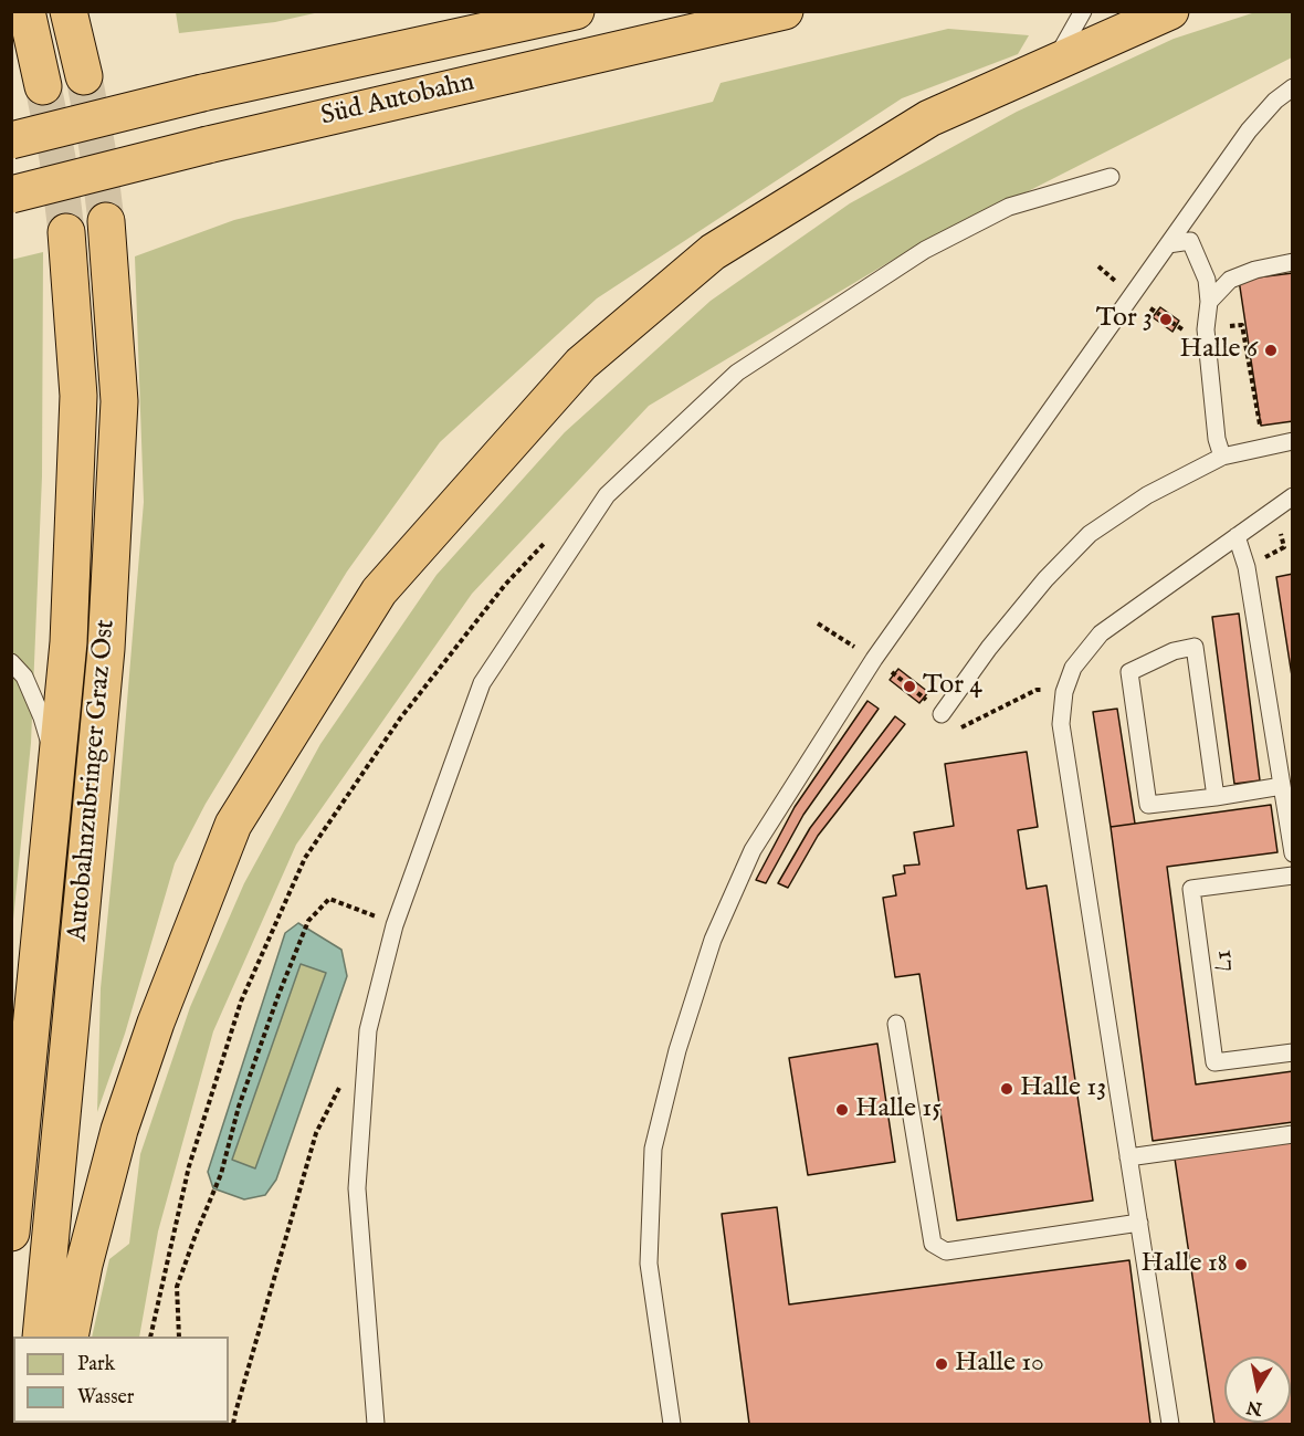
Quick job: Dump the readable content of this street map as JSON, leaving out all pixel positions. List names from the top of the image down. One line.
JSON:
{"streets":{"highway":["Süd Autobahn","Autobahnzubringer Graz Ost"],"lane":["17"]},"places":["Tor 3","Halle 6","Tor 4","Halle 13","Halle 15","Halle 18","Halle 10"],"legend":["Park","Wasser"],"north":"bottom"}
